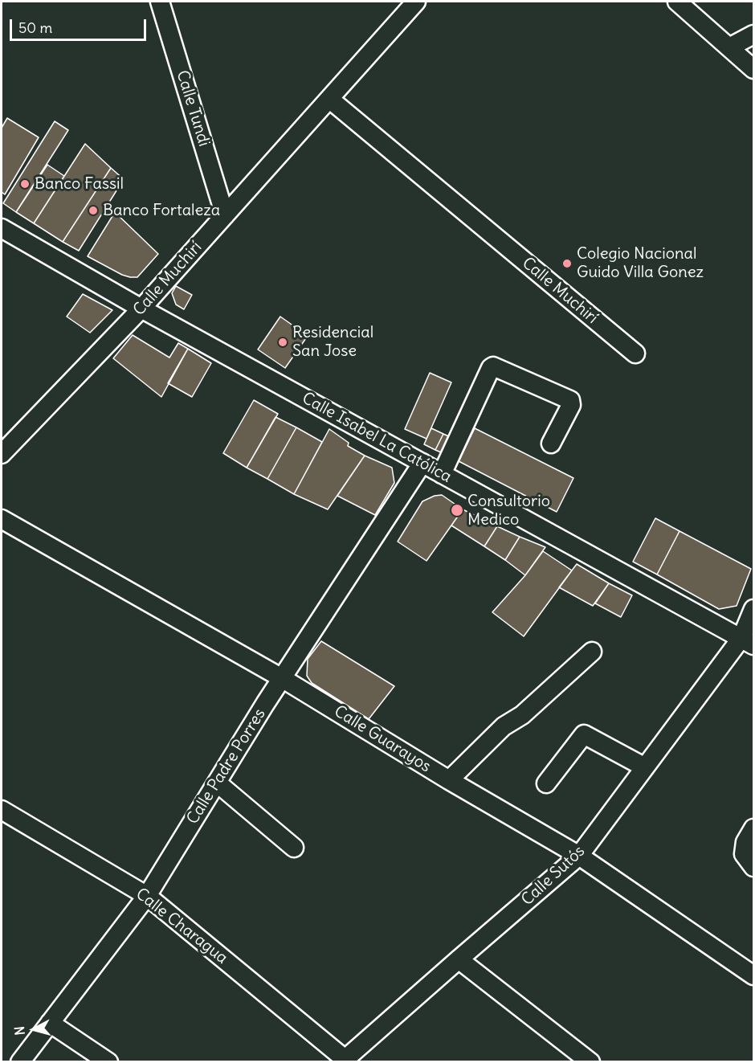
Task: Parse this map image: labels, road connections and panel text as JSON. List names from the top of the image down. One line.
{"streets":{"street":["Calle Tundi","Calle Muchirí","Calle Isabel La Católica","Calle Guarayos","Calle Padre Porres","Calle Sutós","Calle Charagua"]},"crossings":[["Calle Tundi","Calle Muchirí"],["Calle Muchirí","Calle Isabel La Católica"],["Calle Isabel La Católica","Calle Padre Porres"],["Calle Isabel La Católica","Calle Sutós"],["Calle Guarayos","Calle Padre Porres"],["Calle Guarayos","Calle Sutós"],["Calle Padre Porres","Calle Charagua"],["Calle Sutós","Calle Charagua"]],"places":["Banco Fassil","Banco Fortaleza","Colegio Nacional Guido Villa Gonez","Residencial San Jose","Consultorio Medico"],"scale_bar":"50 m","north":"left"}
